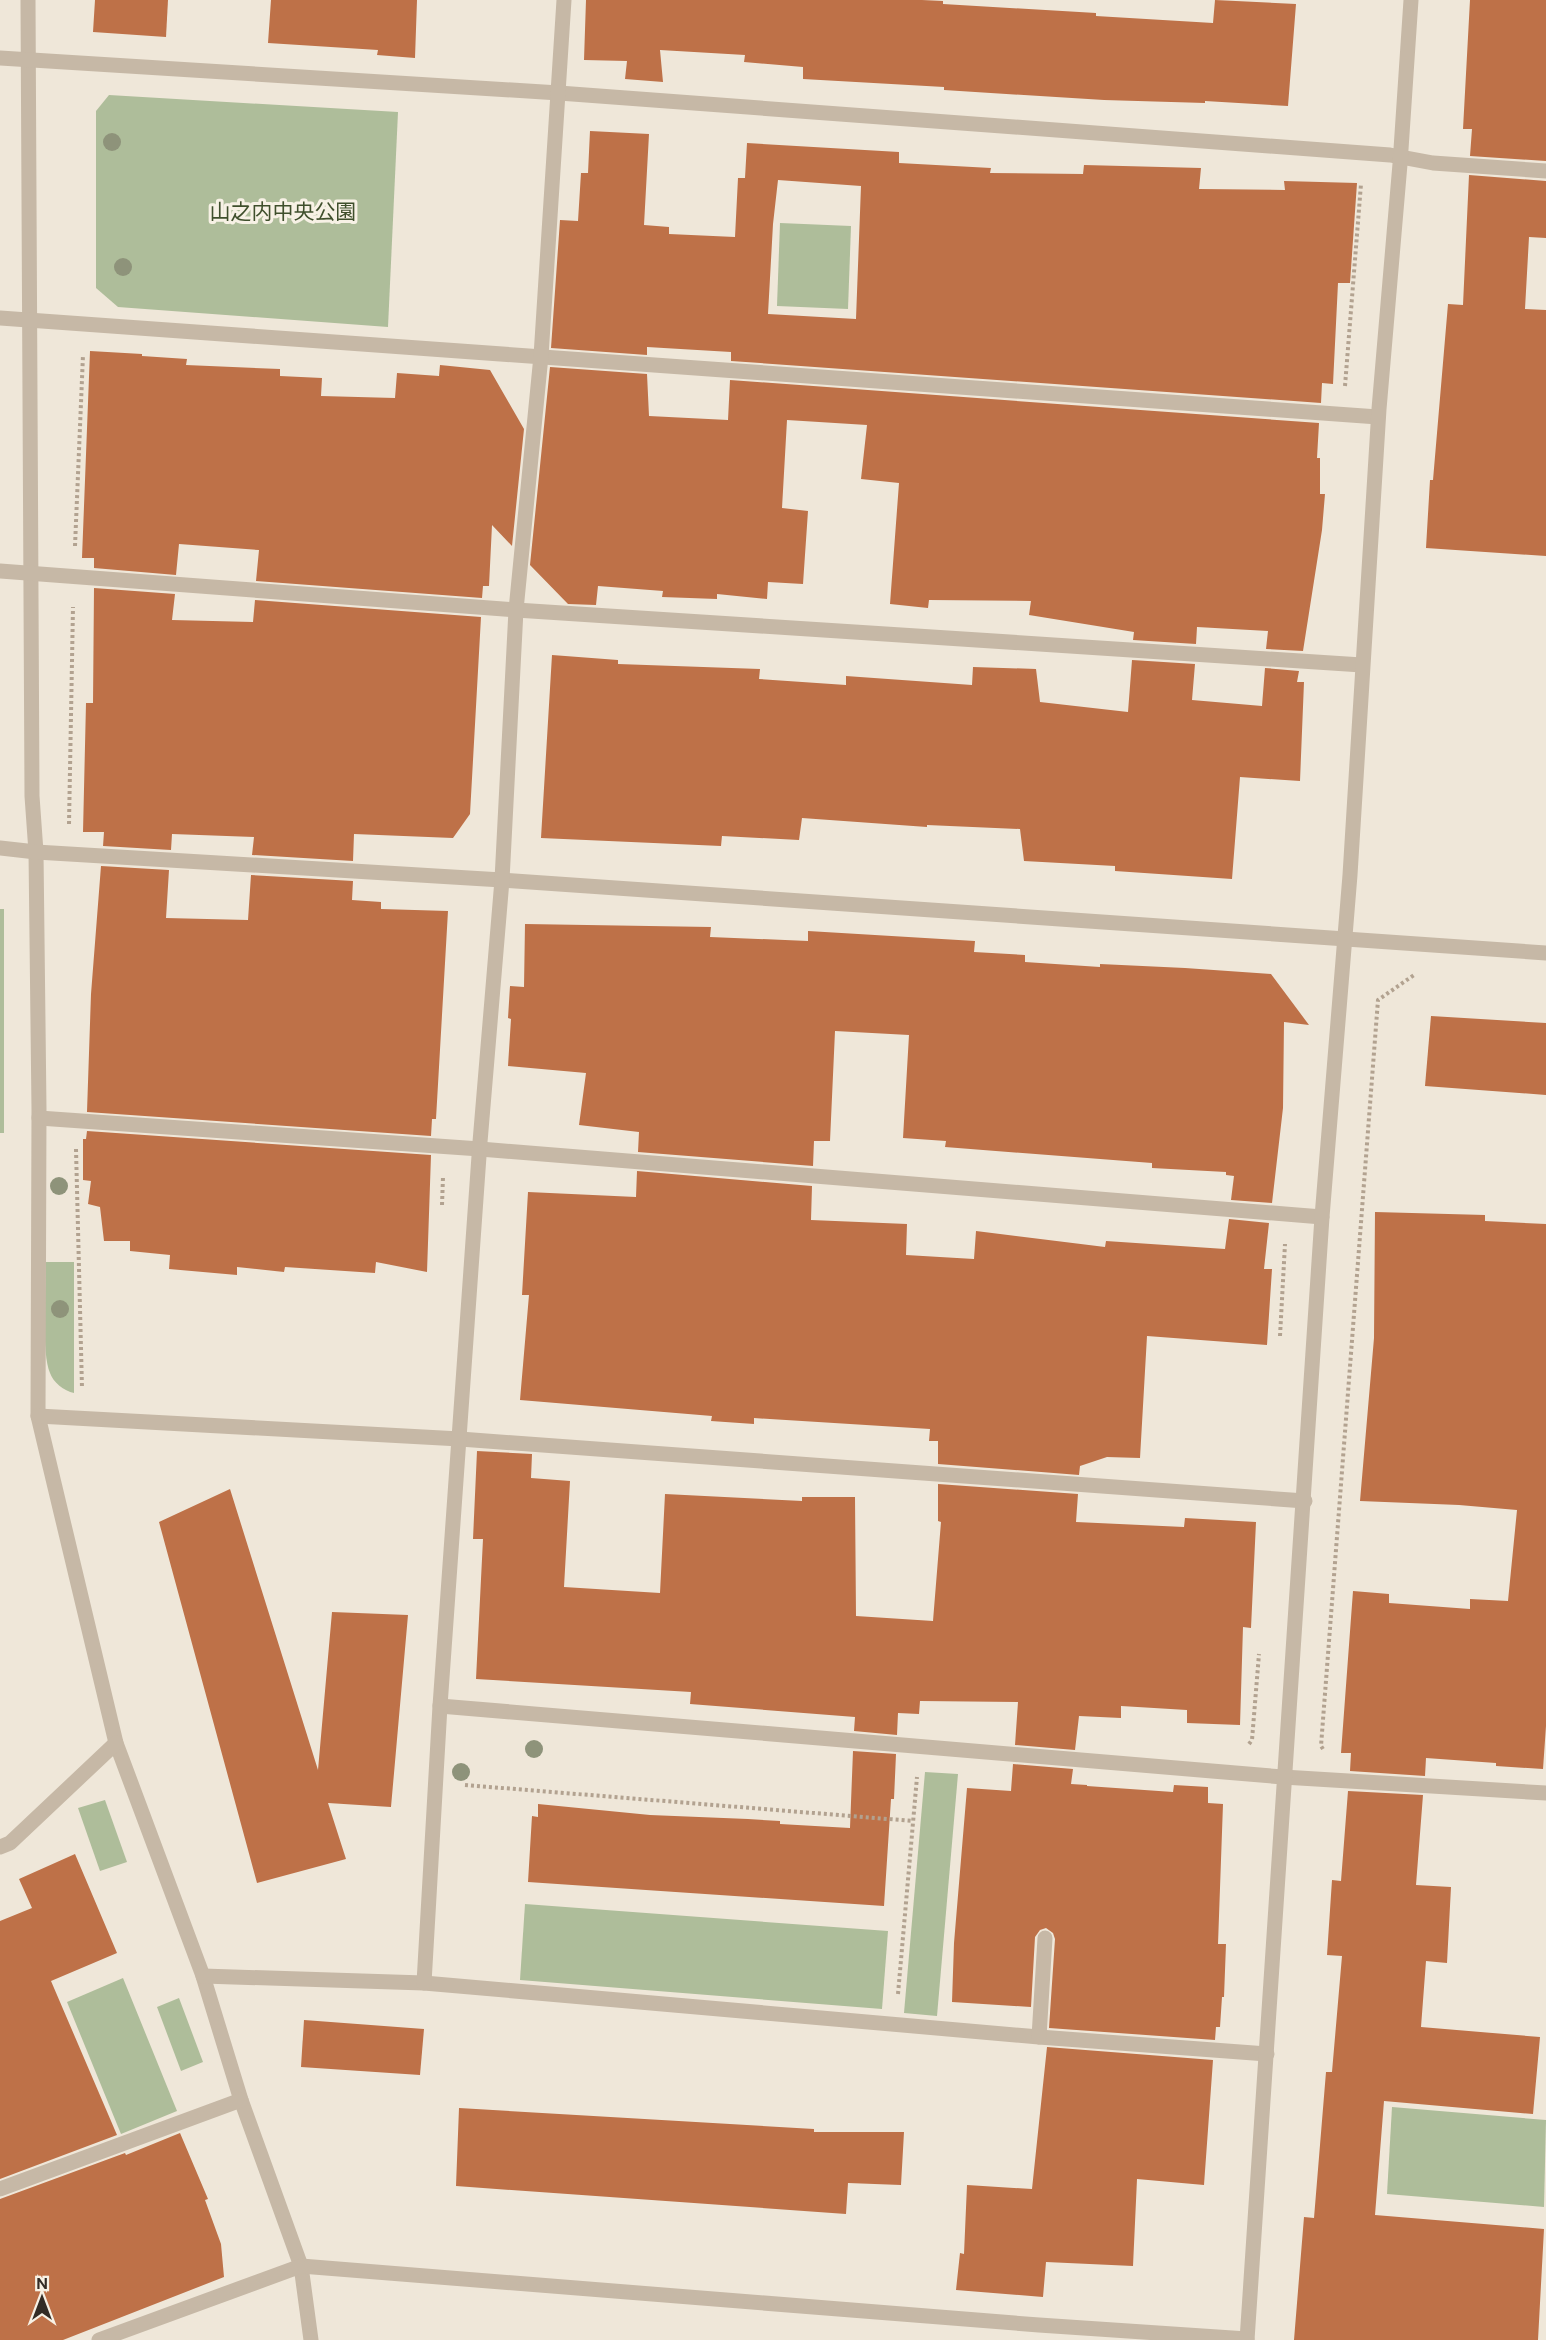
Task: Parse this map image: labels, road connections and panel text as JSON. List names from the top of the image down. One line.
{"parks":["山之内中央公園"],"north":"top"}
